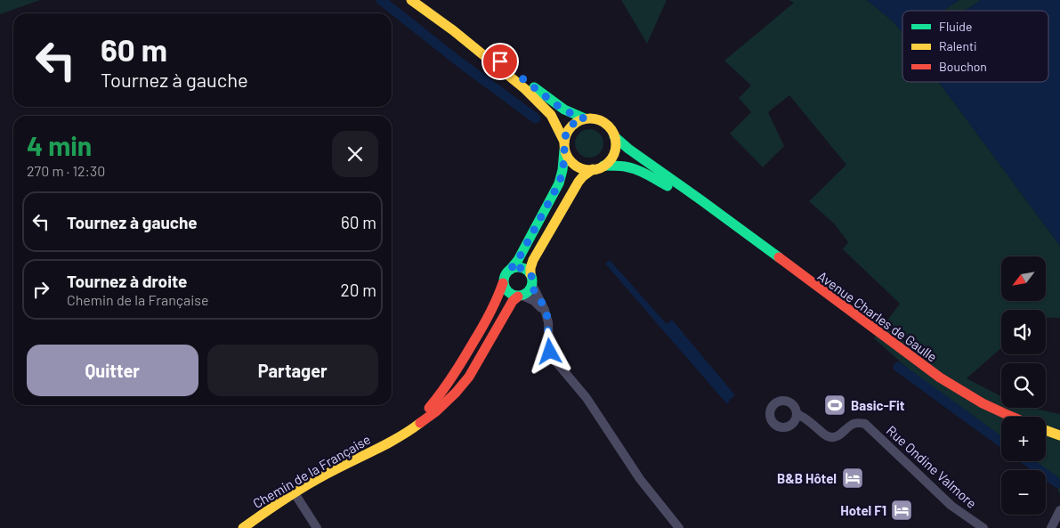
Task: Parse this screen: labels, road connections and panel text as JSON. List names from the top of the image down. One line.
{"streets":{"main road":["Avenue Charles de Gaulle","Chemin de la Française"],"street":["Rue Ondine Valmore"]},"places":{"sports":["Basic-Fit"],"hotel":["B&B Hôtel","Hotel F1"]},"legend":["Fluide","Ralenti","Bouchon"],"north":"bottom left","page":{"turn":["60 m","Tournez à gauche"],"heading":["4 min","270 m · 12:30"],"list":[{"name":"Tournez à gauche","value":"60 m"},{"name":"Tournez à droite","note":"Chemin de la Française","value":"20 m"}],"map_buttons":["+","−"],"buttons":["Quitter","Partager"]}}
